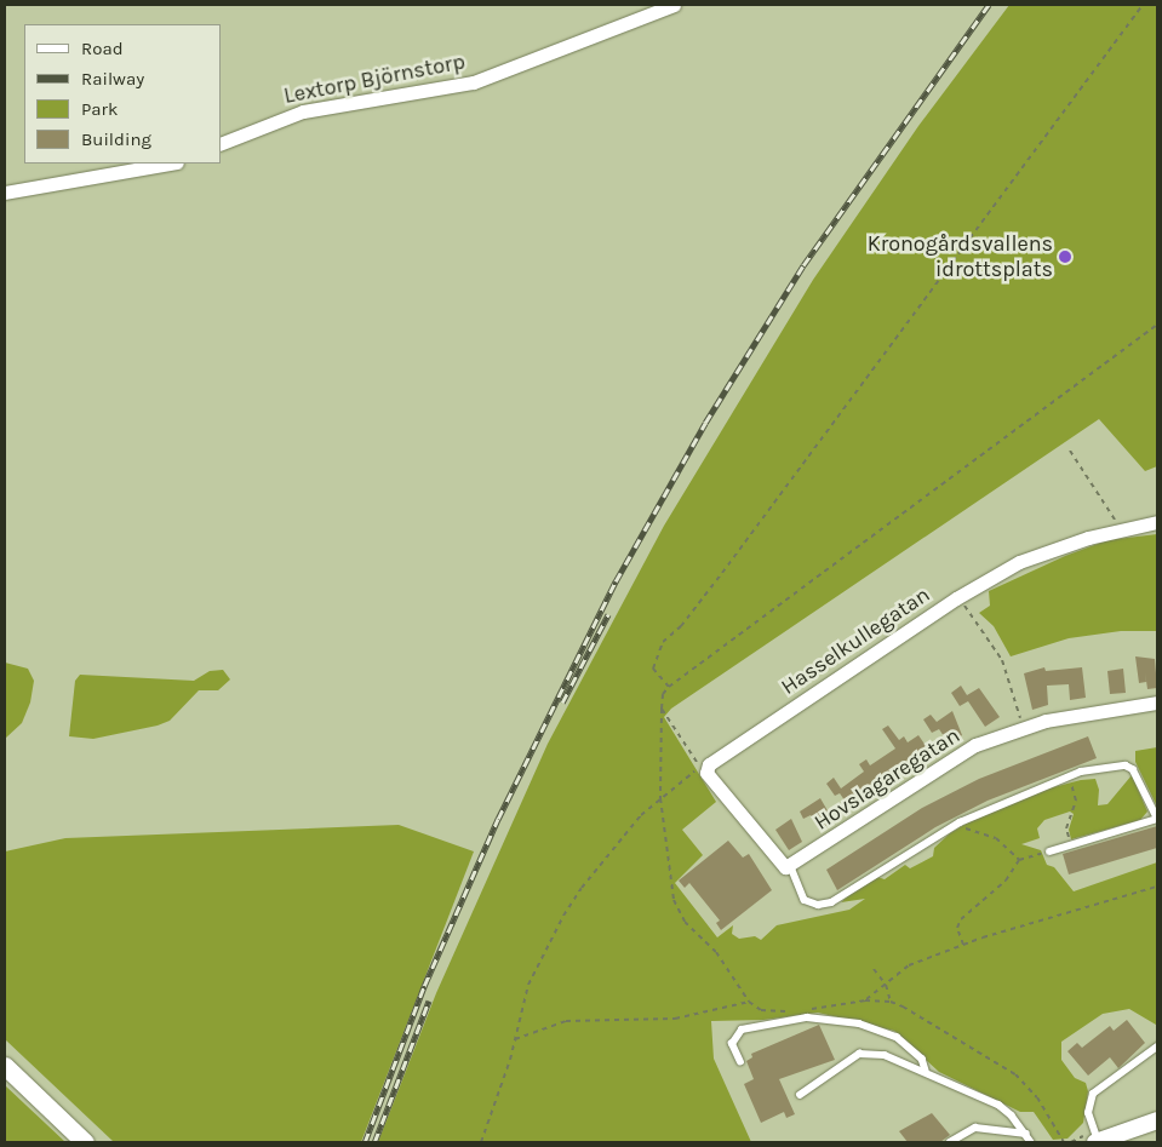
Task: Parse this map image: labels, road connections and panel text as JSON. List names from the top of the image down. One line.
{"streets":{"street":["Lextorp Björnstorp","Hasselkullegatan","Hovslagaregatan"]},"crossings":[["Hasselkullegatan","Hovslagaregatan"]],"places":["Kronogårdsvallens idrottsplats"],"legend":["Road","Railway","Park","Building"]}
